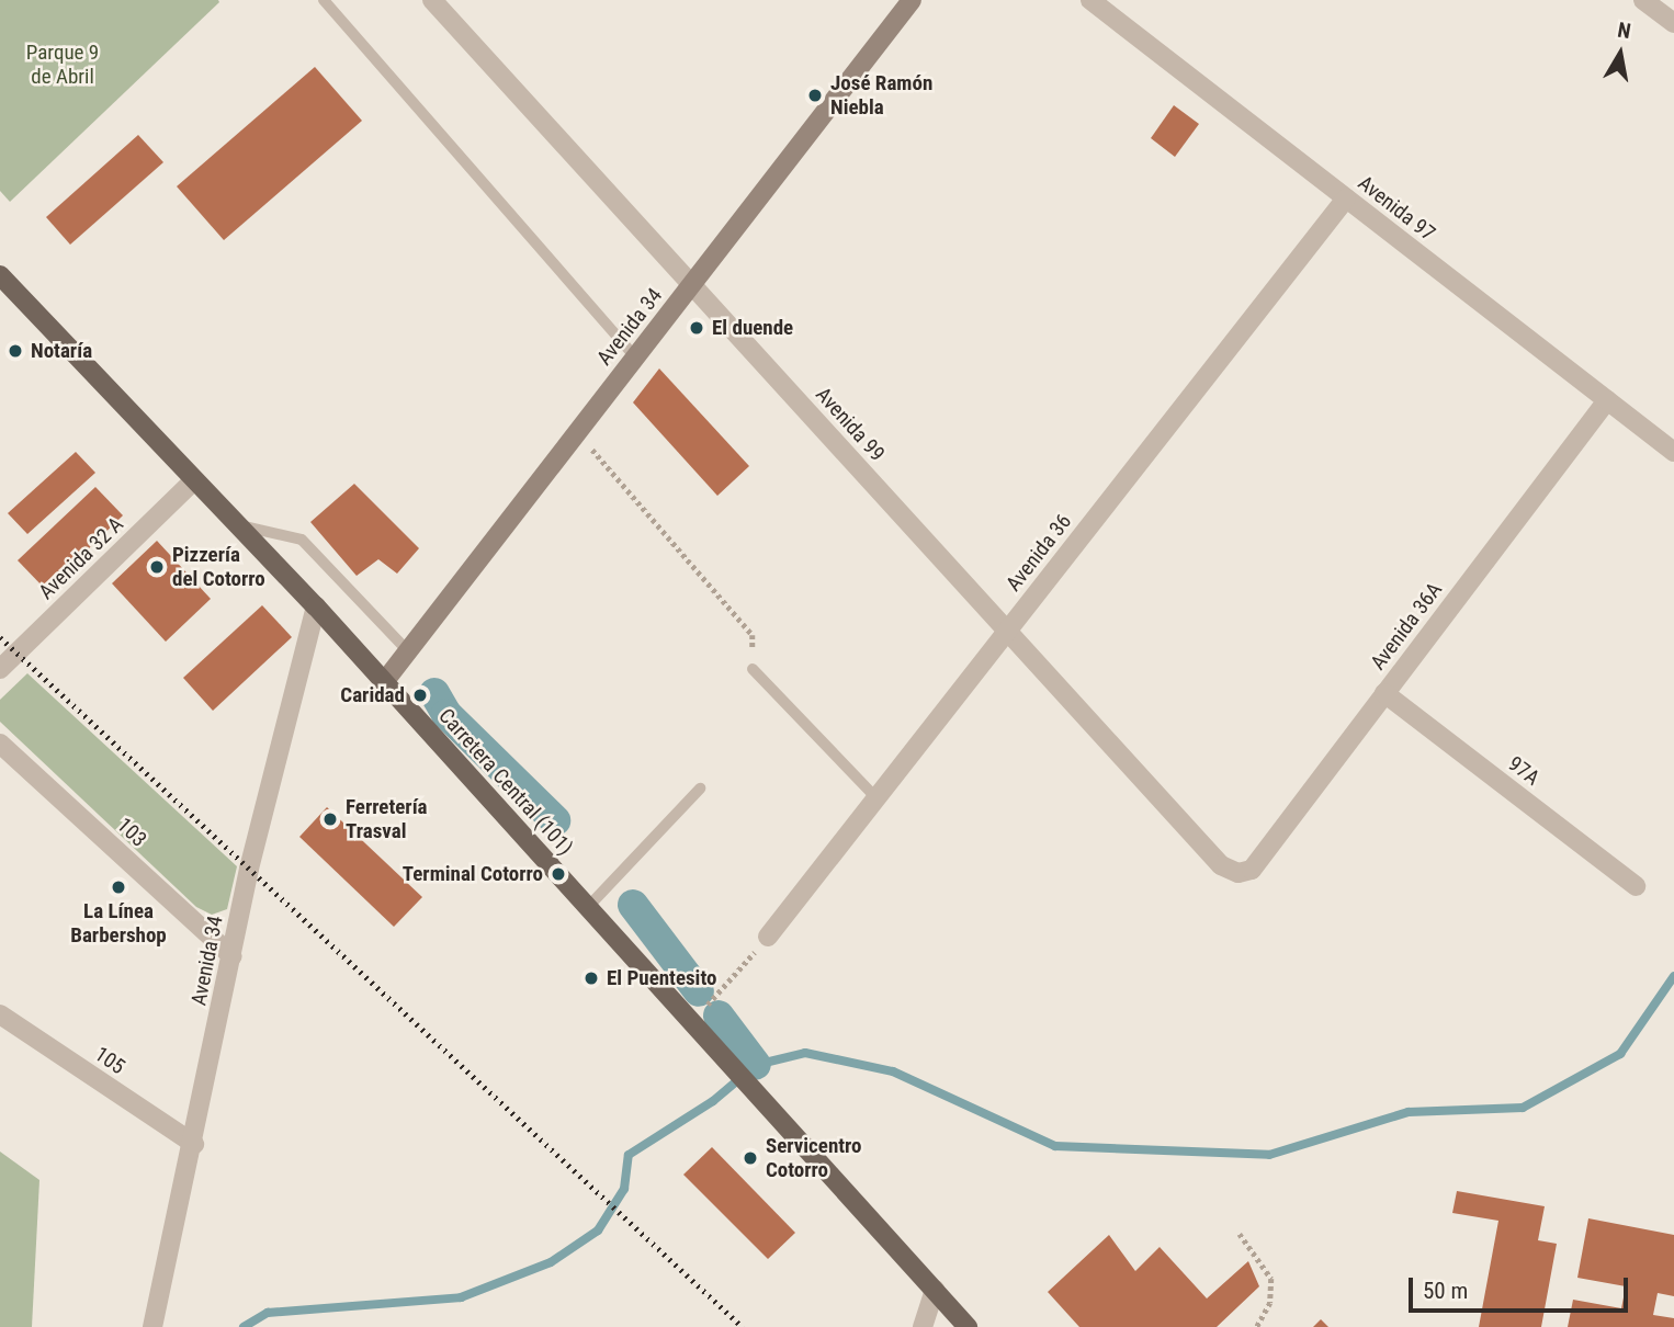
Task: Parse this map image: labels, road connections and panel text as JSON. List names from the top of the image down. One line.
{"streets":{"main road":["Carretera Central (101)"],"street":["Avenida 97","Avenida 34","Avenida 99","Avenida 36","Avenida 32 A","Avenida 36A","97A","103","105"]},"crossings":[["Avenida 97","Avenida 36"],["Avenida 97","Avenida 36A"],["Avenida 34","Avenida 99"],["Avenida 34","Carretera Central (101)"],["Avenida 34","103"],["Avenida 34","105"],["Avenida 99","Avenida 36"],["Avenida 99","Avenida 36A"],["Avenida 32 A","Carretera Central (101)"],["Avenida 36A","97A"]],"parks":["Parque 9 de Abril"],"places":["José Ramón Niebla","El duende","Notaría","Pizzería del Cotorro","Caridad","Ferretería Trasval","Terminal Cotorro","La Línea Barbershop","El Puentesito","Servicentro Cotorro"],"scale_bar":"50 m","north":"top"}
